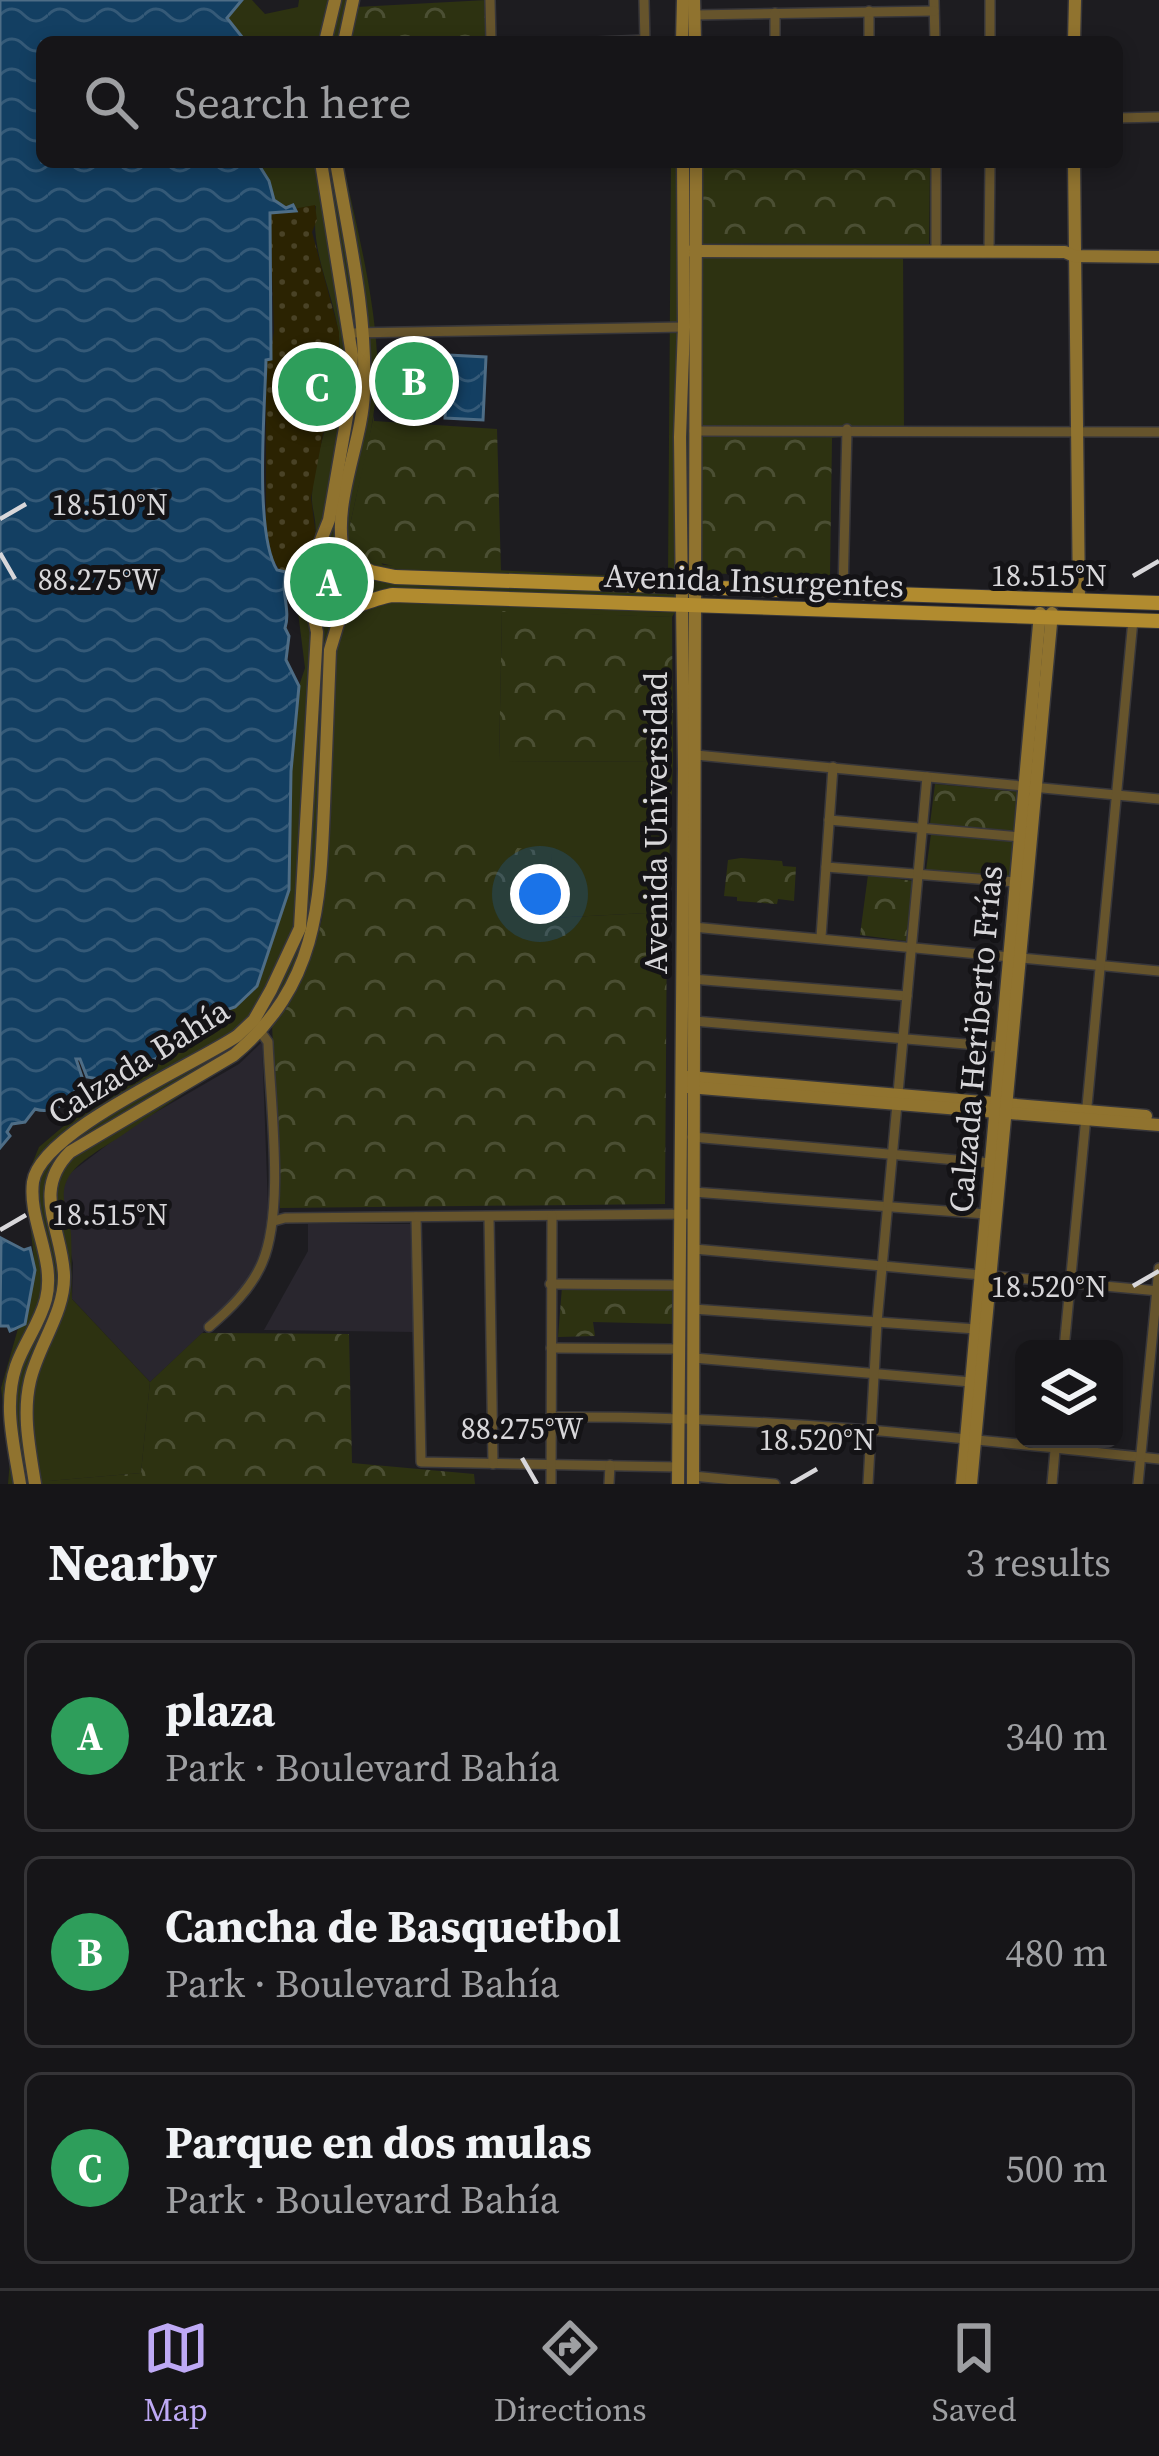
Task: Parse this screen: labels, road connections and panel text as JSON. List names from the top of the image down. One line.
{"streets":{"main road":["Avenida Insurgentes","Avenida Universidad","Calzada Heriberto Frías","Calzada Bahía"]},"crossings":[["Avenida Insurgentes","Avenida Universidad"],["Avenida Insurgentes","Calzada Heriberto Frías"],["Avenida Insurgentes","Calzada Bahía"]],"page":{"search":"Search here","pins":["B","C","A"],"heading":["Nearby","3 results"],"list":[{"mark":"A","name":"plaza","note":"Park · Boulevard Bahía","value":"340 m"},{"mark":"B","name":"Cancha de Basquetbol","note":"Park · Boulevard Bahía","value":"480 m"},{"mark":"C","name":"Parque en dos mulas","note":"Park · Boulevard Bahía","value":"500 m"}],"nav":["Map","Directions","Saved"]},"coordinates":["18.510°N","18.515°N","88.275°W","18.520°N"]}
